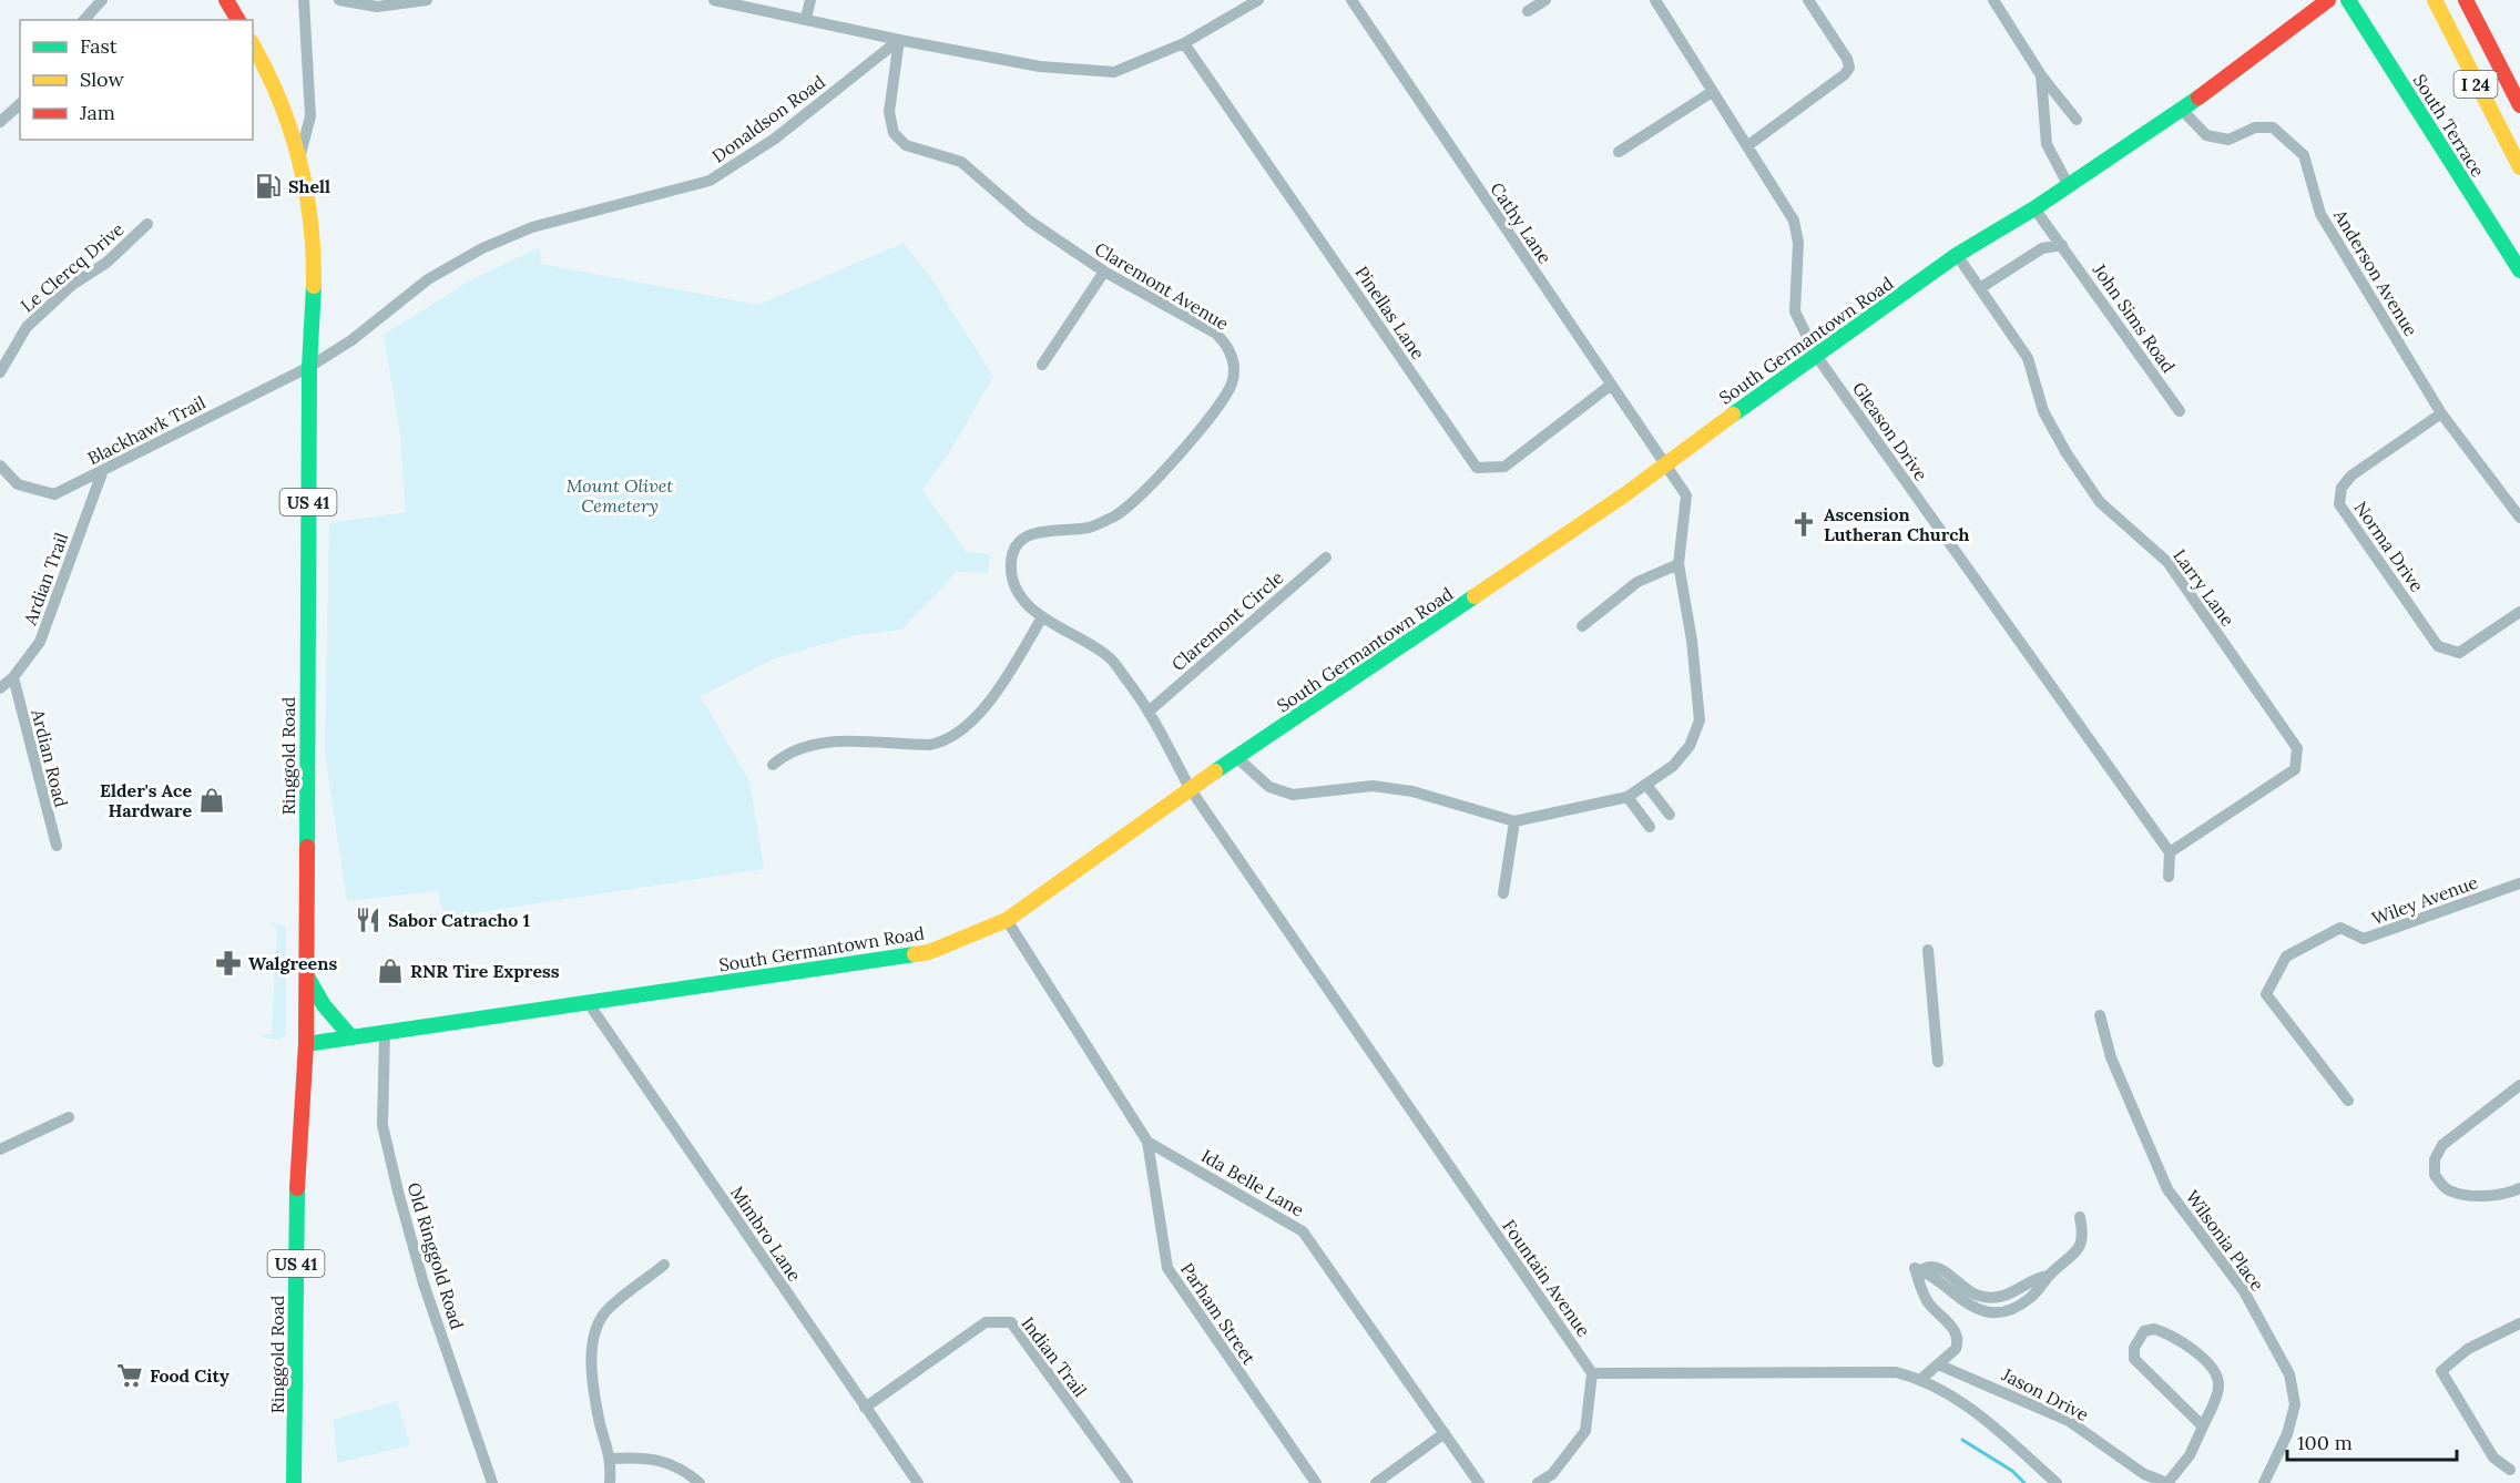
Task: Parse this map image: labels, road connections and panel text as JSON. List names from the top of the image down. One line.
{"streets":{"main road":["I 24","South Terrace","South Germantown Road","US 41","Ringgold Road"],"street":["Donaldson Road","Cathy Lane","Le Clercq Drive","Anderson Avenue","Claremont Avenue","Pinellas Lane","John Sims Road","Blackhawk Trail","Gleason Drive","Norma Drive","Ardian Trail","Larry Lane","Claremont Circle","Ardian Road","Wiley Avenue","Ida Belle Lane","Mimbro Lane","Wilsonia Place","Old Ringgold Road","Fountain Avenue","Parham Street","Indian Trail","Jason Drive"]},"crossings":[["Donaldson Road","Claremont Avenue"],["Donaldson Road","Blackhawk Trail"],["Donaldson Road","Ringgold Road"],["Cathy Lane","Pinellas Lane"],["Cathy Lane","South Germantown Road"],["Anderson Avenue","South Germantown Road"],["Anderson Avenue","Norma Drive"],["Claremont Avenue","South Germantown Road"],["Claremont Avenue","Claremont Circle"],["Claremont Avenue","Fountain Avenue"],["John Sims Road","South Germantown Road"],["South Germantown Road","Gleason Drive"],["South Germantown Road","Larry Lane"],["South Germantown Road","Ringgold Road"],["South Germantown Road","Ida Belle Lane"],["South Germantown Road","Mimbro Lane"],["South Germantown Road","Old Ringgold Road"],["South Germantown Road","Fountain Avenue"],["Blackhawk Trail","Ardian Trail"],["Blackhawk Trail","Ringgold Road"],["Gleason Drive","Larry Lane"],["Ardian Trail","Ardian Road"],["Ida Belle Lane","Parham Street"],["Mimbro Lane","Indian Trail"]],"parks":["Mount Olivet Cemetery"],"places":{"fuel station":["Shell"],"church":["Ascension Lutheran Church"],"shop":["Elder's Ace Hardware","RNR Tire Express"],"restaurant":["Sabor Catracho 1"],"pharmacy":["Walgreens"],"supermarket":["Food City"]},"legend":["Fast","Slow","Jam"],"scale_bar":"100 m"}
